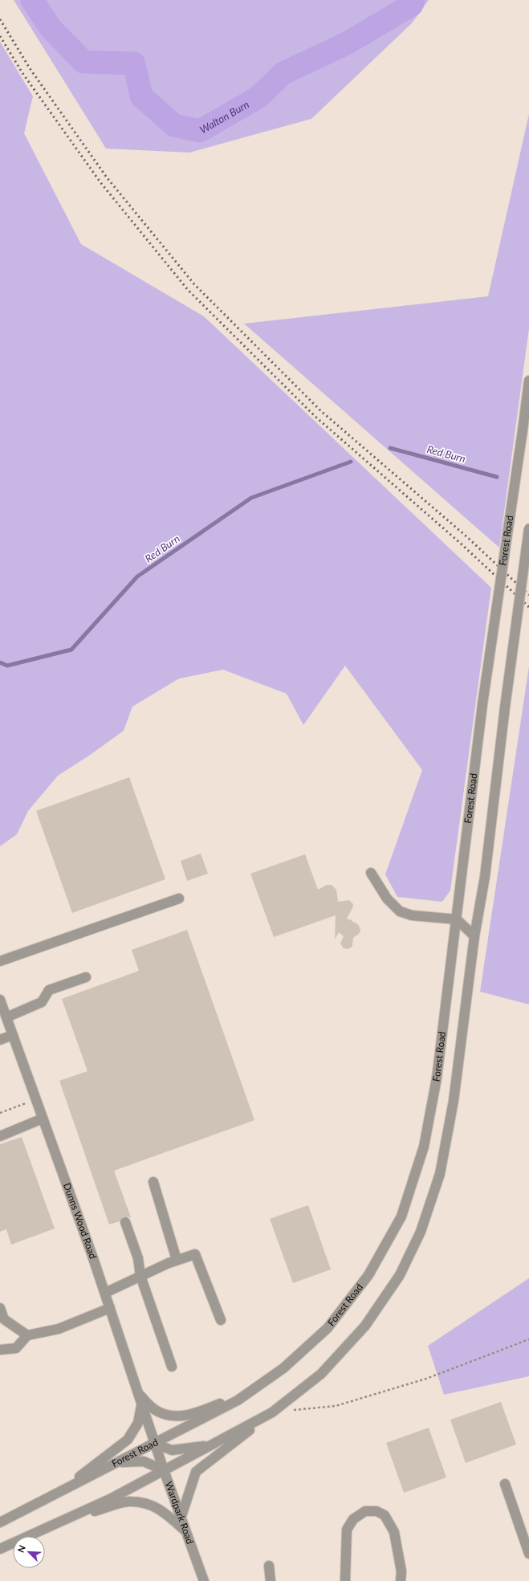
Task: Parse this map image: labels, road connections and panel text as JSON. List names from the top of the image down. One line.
{"streets":{"street":["Forest Road","Dunns Wood Road","Wardpark Road"]},"crossings":[["Forest Road","Dunns Wood Road"],["Forest Road","Wardpark Road"],["Dunns Wood Road","Wardpark Road"]],"water":["Walton Burn","Red Burn"],"north":"top left"}
